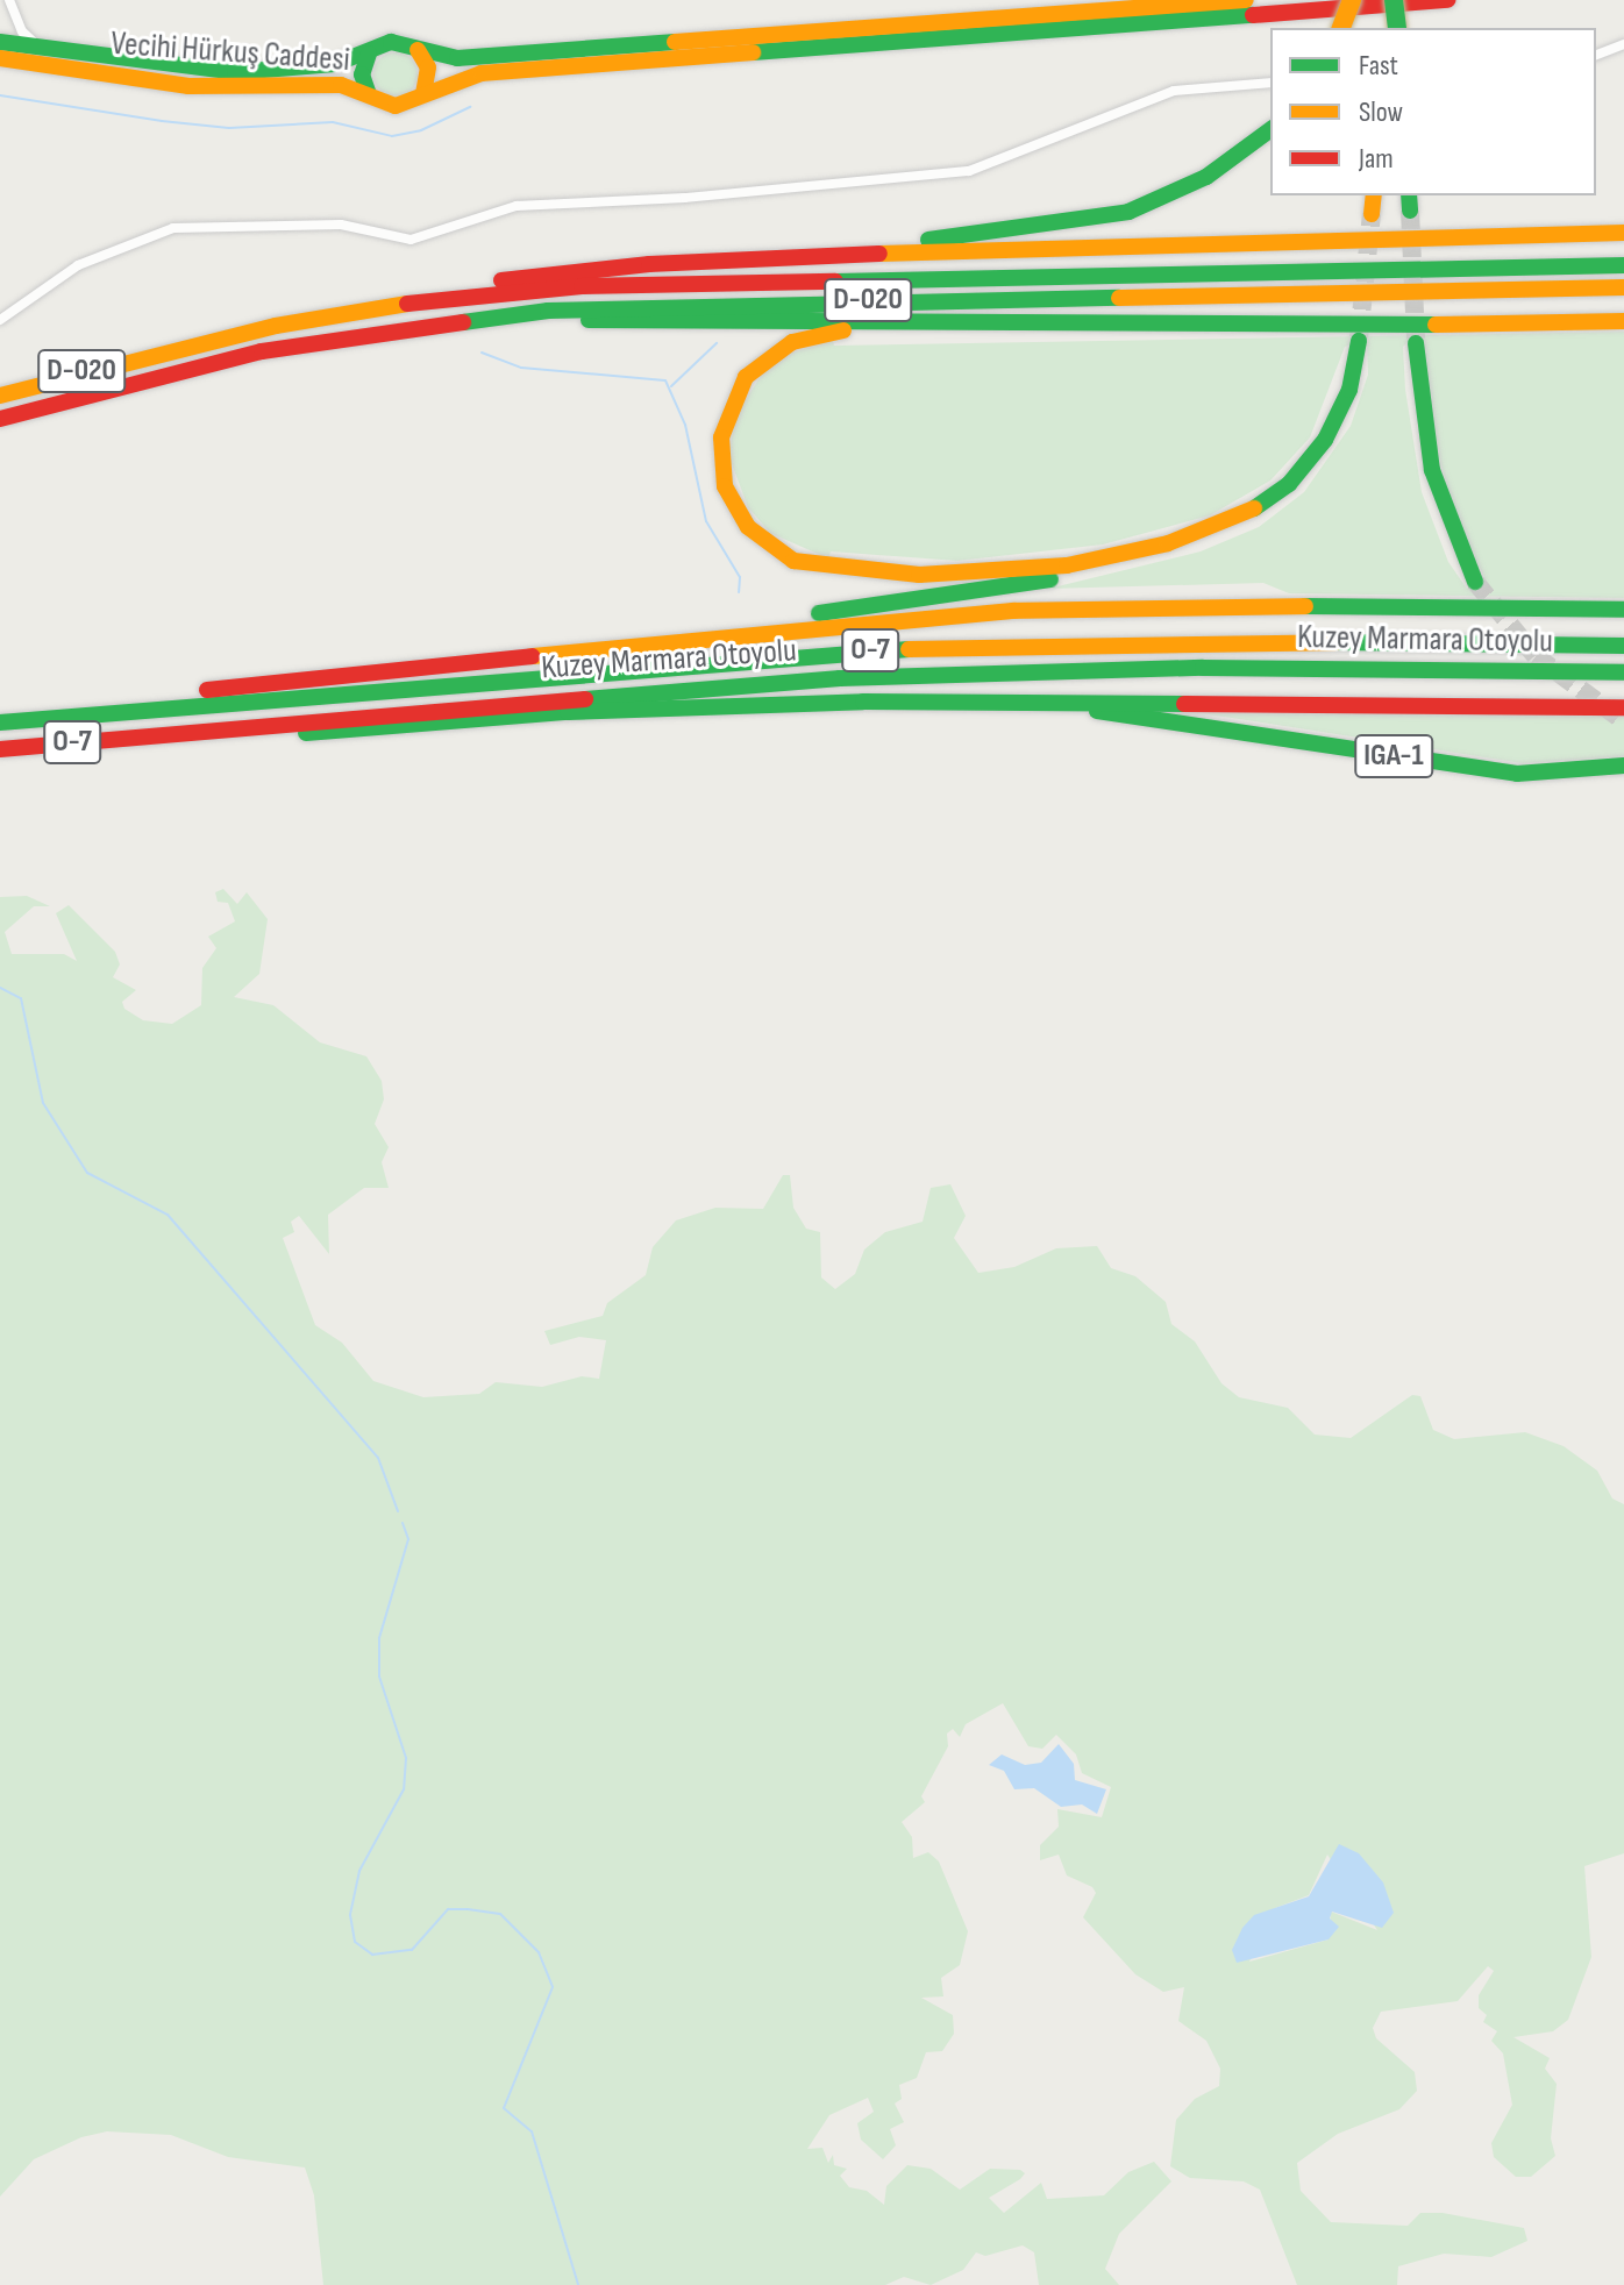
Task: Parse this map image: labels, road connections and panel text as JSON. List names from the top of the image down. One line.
{"streets":{"main road":["Vecihi Hürkuş Caddesi","D-020","Kuzey Marmara Otoyolu","O-7","IGA-1"]},"legend":["Fast","Slow","Jam"]}
